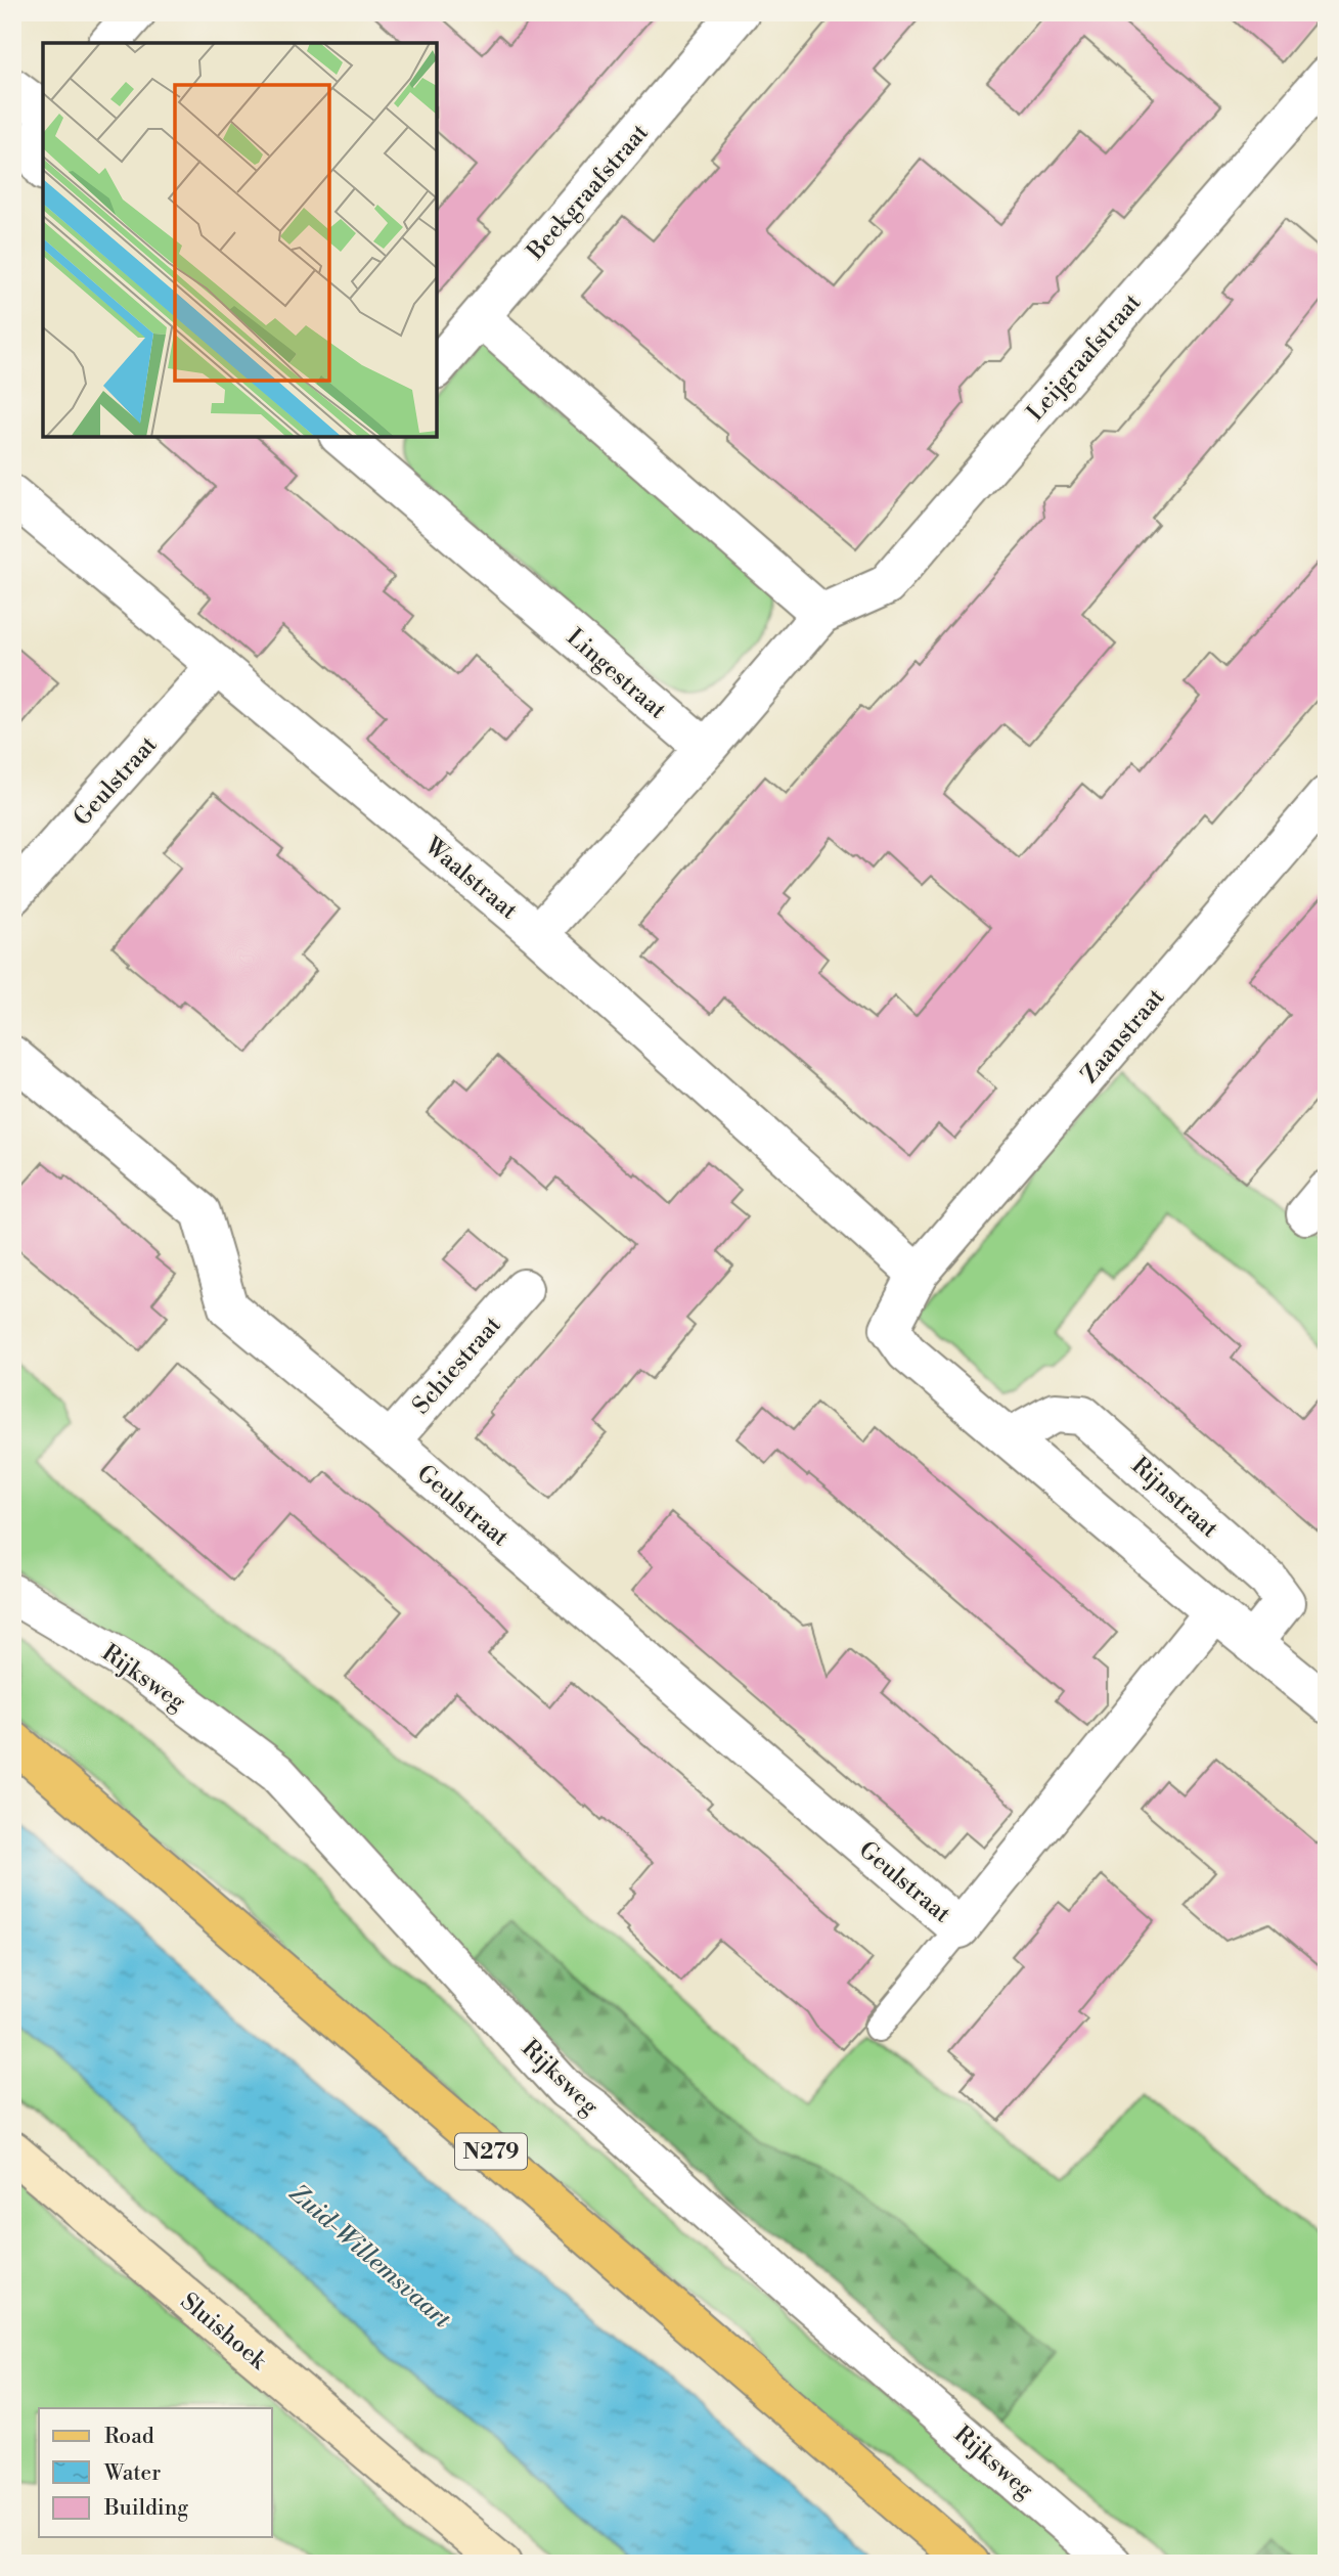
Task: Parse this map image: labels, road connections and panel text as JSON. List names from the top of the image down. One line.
{"streets":{"main road":["N279"],"street":["Beekgraafstraat","Leijgraafstraat","Lingestraat","Geulstraat","Waalstraat","Zaanstraat","Schiestraat","Rijnstraat","Rijksweg","Sluishoek"]},"crossings":[["Leijgraafstraat","Lingestraat"],["Geulstraat","Waalstraat"],["Geulstraat","Schiestraat"],["Waalstraat","Zaanstraat"]],"water":["Zuid-Willemsvaart"],"legend":["Road","Water","Building"]}
